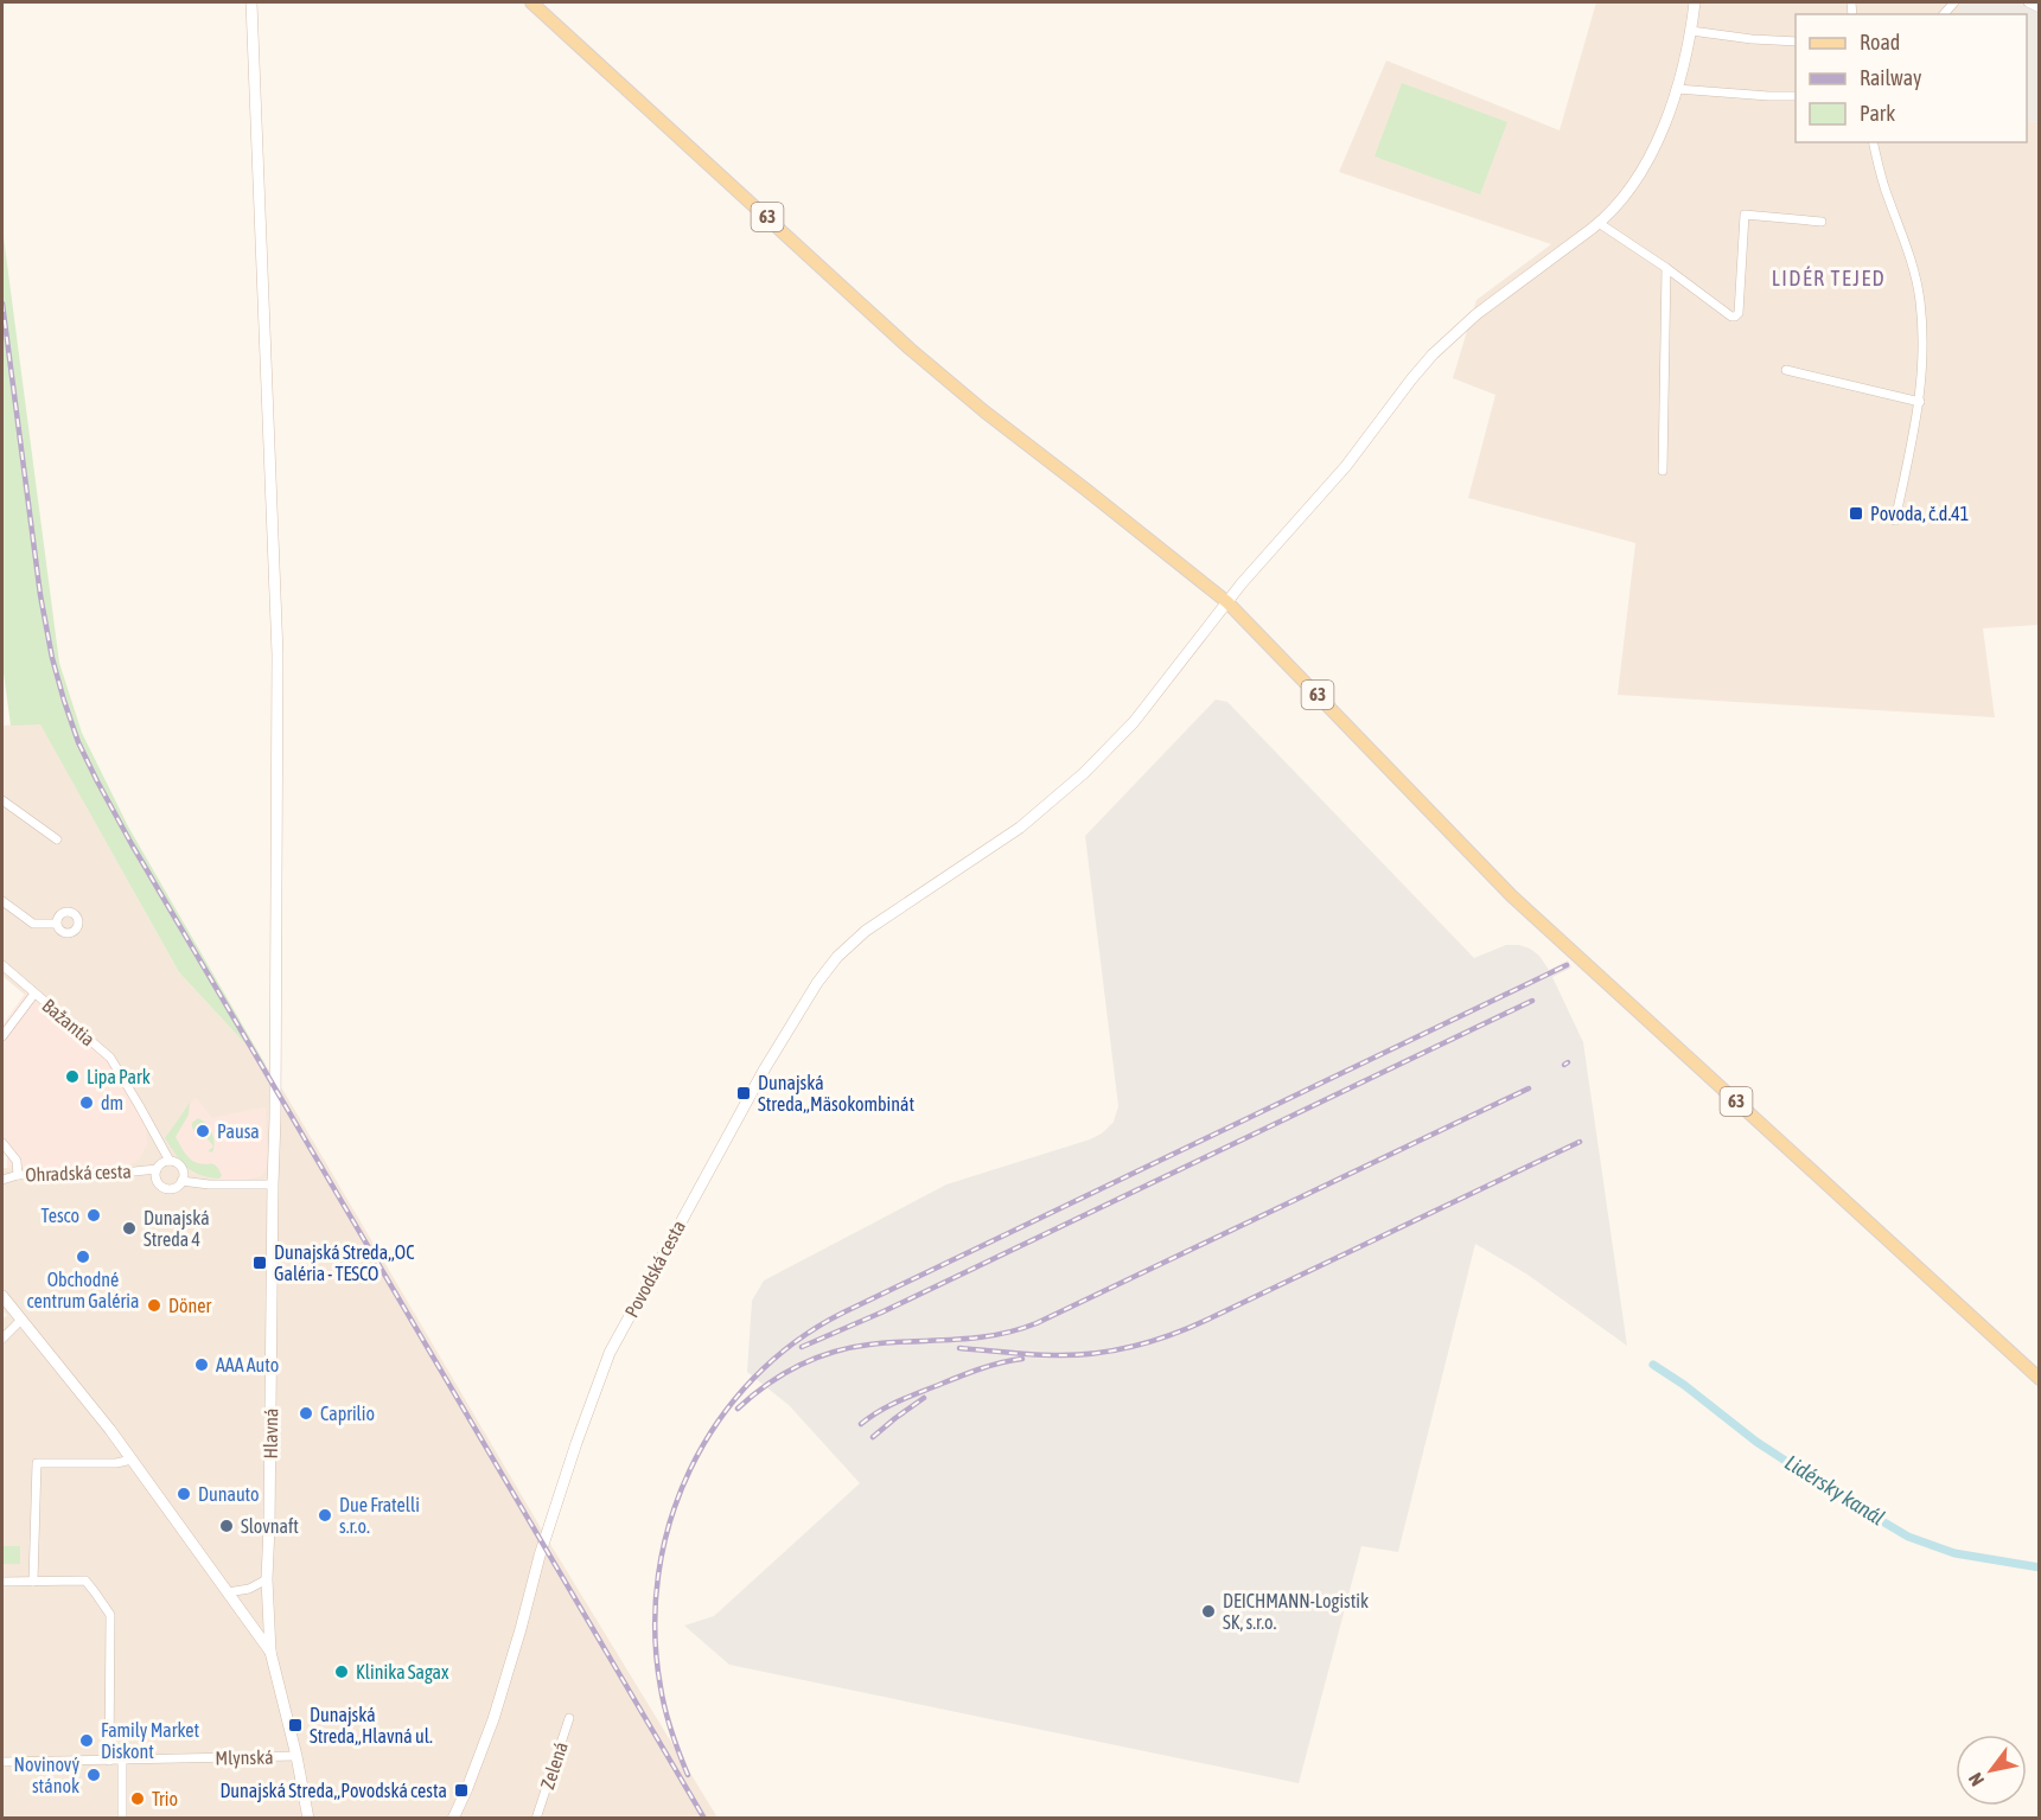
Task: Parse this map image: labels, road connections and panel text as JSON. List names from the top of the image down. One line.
{"streets":{"main road":["63"],"street":["Bažantia","Ohradská cesta","Povodská cesta","Hlavná","Mlynská","Zelená"]},"crossings":[["63","Povodská cesta"],["Bažantia","Ohradská cesta"],["Hlavná","Mlynská"]],"districts":["LIDÉR TEJED"],"water":["Lidérsky kanál"],"places":{"transit":["Povoda, č.d.41","Dunajská Streda,,Mäsokombinát","Dunajská Streda,,OC Galéria - TESCO","Dunajská Streda,,Hlavná ul.","Dunajská Streda,,Povodská cesta"],"other":["Lipa Park","dm","Pausa","Tesco","Dunajská Streda 4","Obchodné centrum Galéria","Döner","AAA Auto","Caprilio","Dunauto","Due Fratelli s.r.o.","Slovnaft","DEICHMANN-Logistik SK, s.r.o.","Klinika Sagax","Family Market Diskont","Novinový stánok","Trio"]},"legend":["Road","Railway","Park"],"north":"bottom left"}
